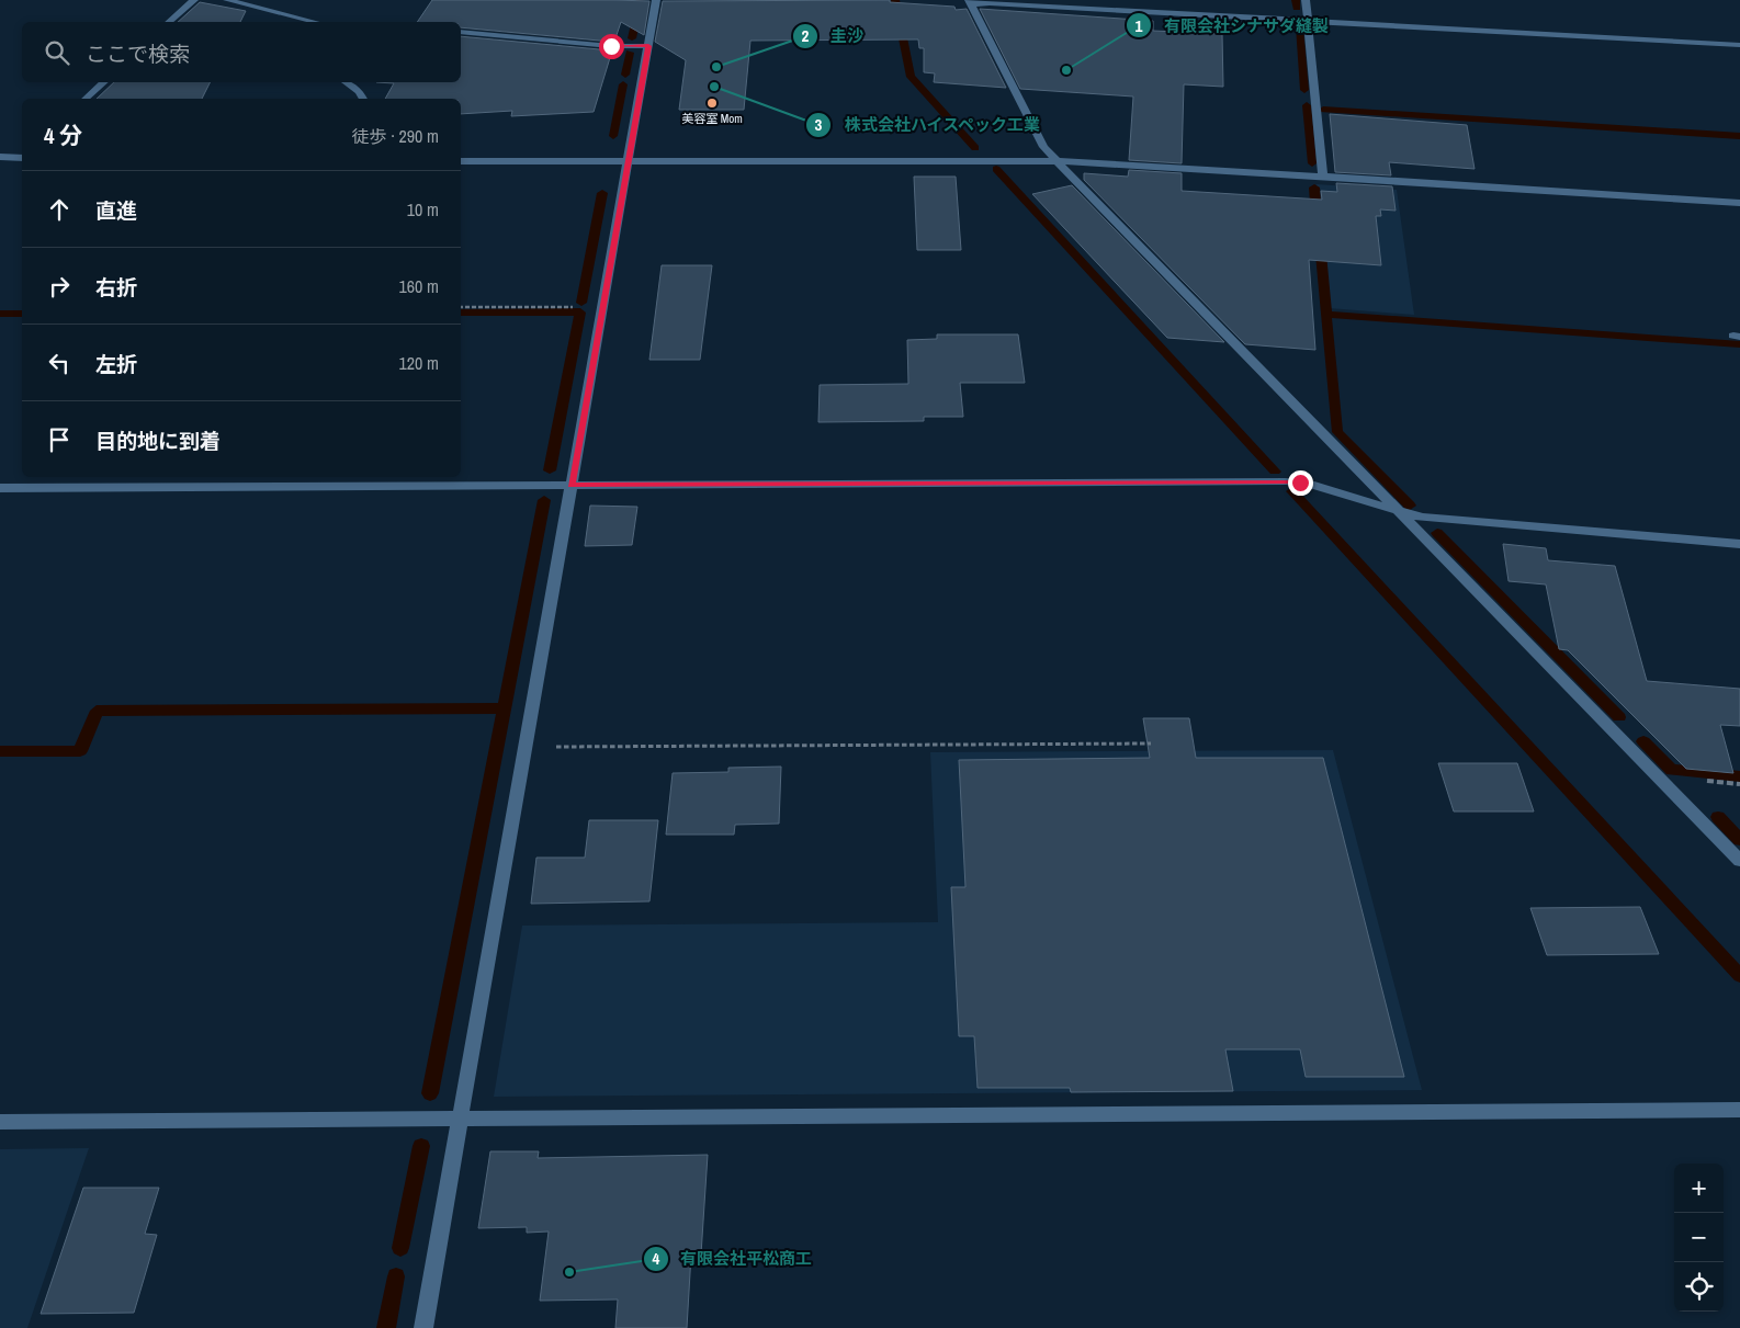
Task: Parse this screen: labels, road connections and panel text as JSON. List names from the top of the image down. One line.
{"places":["圭沙","有限会社シナサダ縫製","株式会社ハイスペック工業","美容室 Mom","有限会社平松商工"],"page":{"search":"ここで検索","heading":["4 分","徒歩 · 290 m"],"list":[["直進","10 m"],["右折","160 m"],["左折","120 m"],"目的地に到着"],"map_buttons":["+","−"]}}
